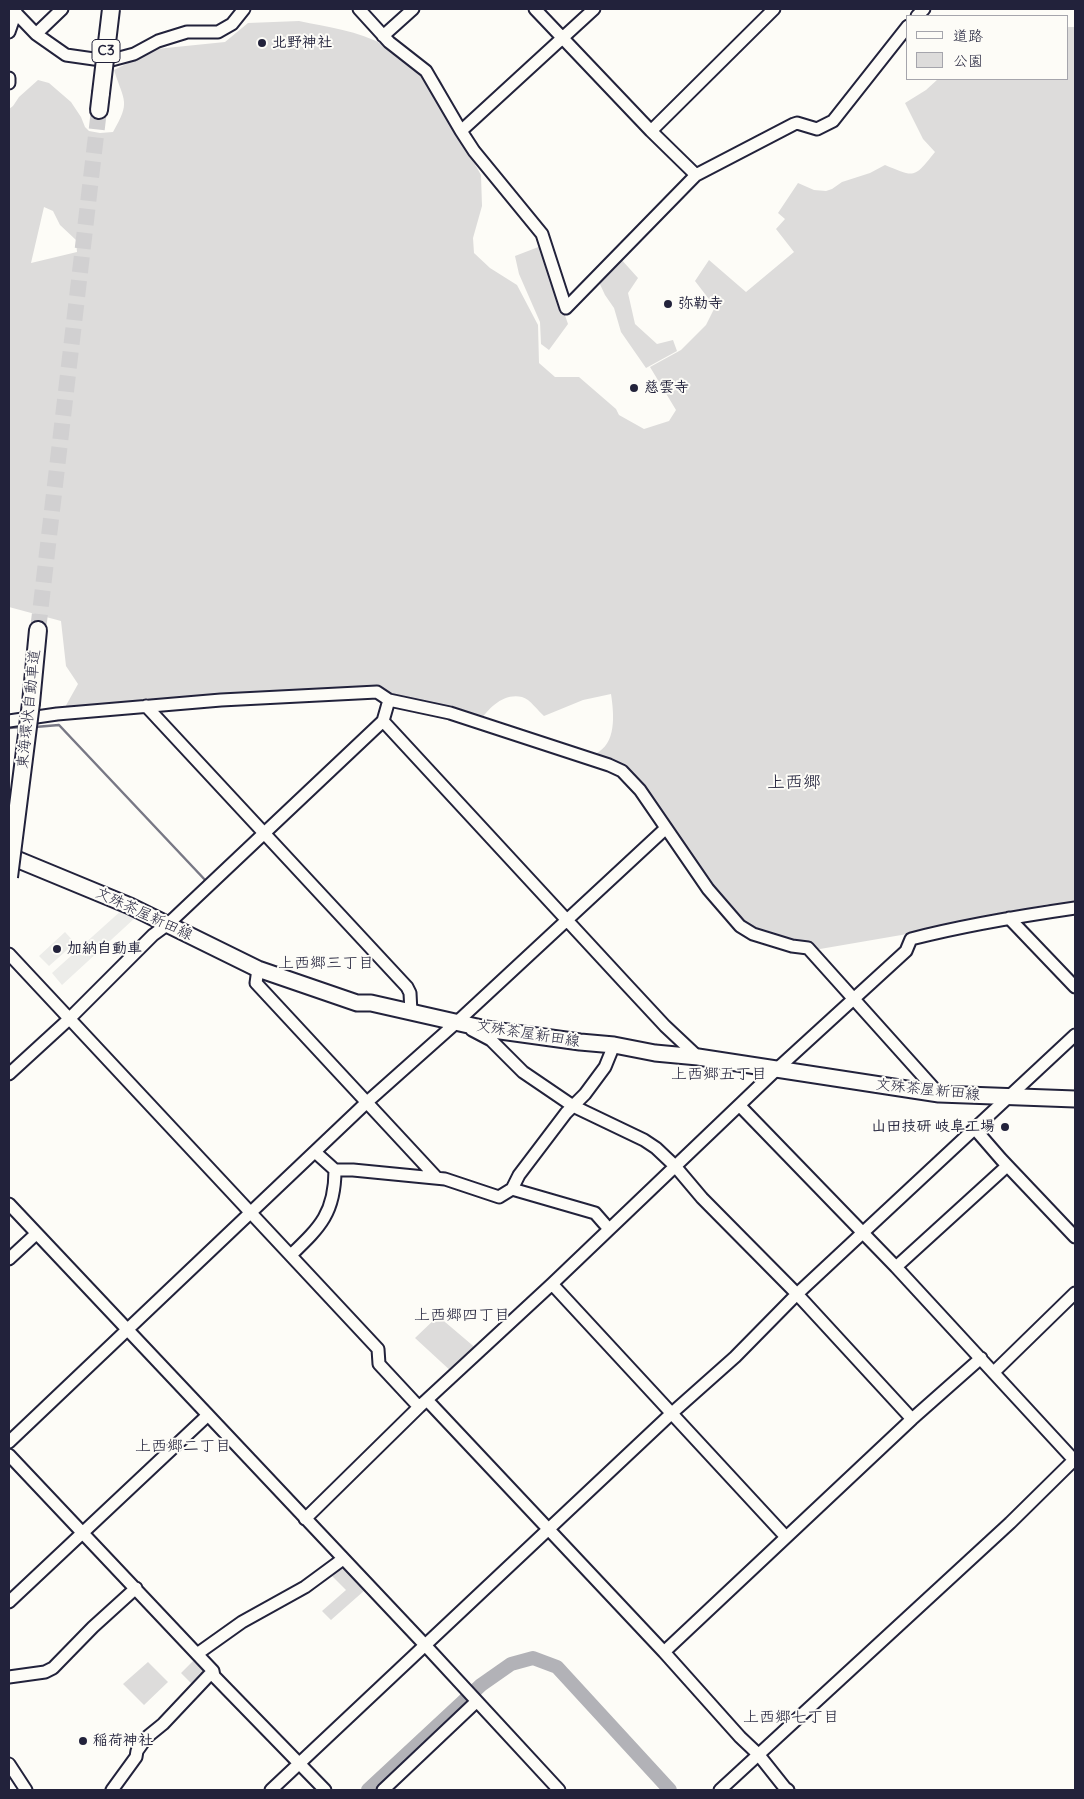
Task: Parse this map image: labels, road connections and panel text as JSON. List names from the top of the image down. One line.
{"streets":{"highway":["C3","東海環状自動車道"],"main road":["文殊茶屋新田線"]},"districts":["上西郷","上西郷三丁目","上西郷五丁目","上西郷四丁目","上西郷二丁目","上西郷七丁目"],"places":["北野神社","弥勒寺","慈雲寺","加納自動車","山田技研 岐阜工場","稲荷神社"],"legend":["道路","公園"]}
